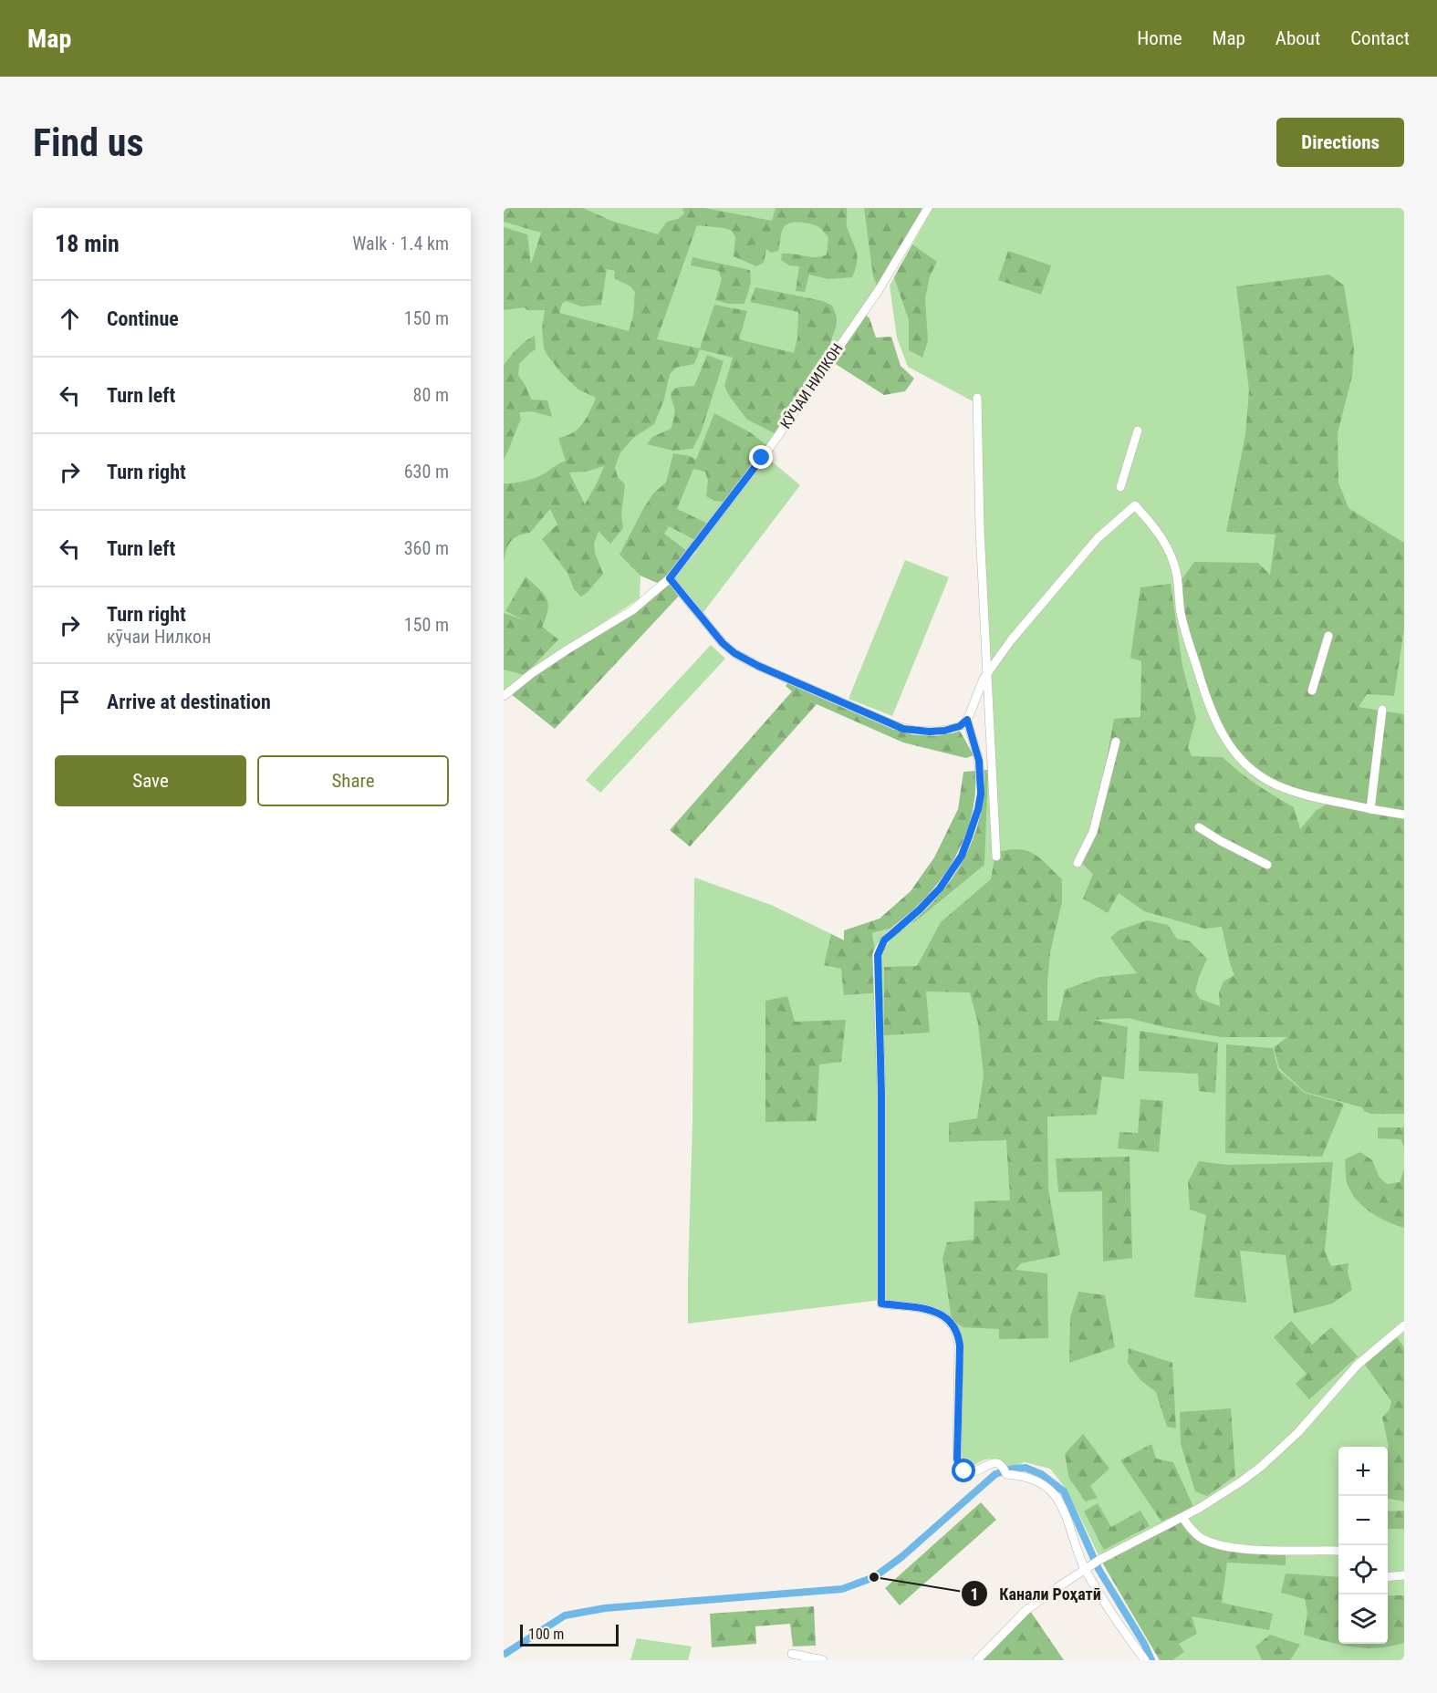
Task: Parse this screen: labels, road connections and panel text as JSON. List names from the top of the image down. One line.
{"streets":{"street":["КӮЧАИ НИЛКОН"]},"places":["Канали Роҳатӣ"],"scale_bar":"100 m","page":{"header":"Map","nav":["Home","Map","About","Contact"],"buttons":["Directions",["Save","Share"]],"title":"Find us","heading":["18 min","Walk · 1.4 km"],"list":[["Continue","150 m"],["Turn left","80 m"],["Turn right","630 m"],["Turn left","360 m"],["Turn right","кӯчаи Нилкон","150 m"],"Arrive at destination"],"map_buttons":["+","−"],"scale":"100 m"}}
